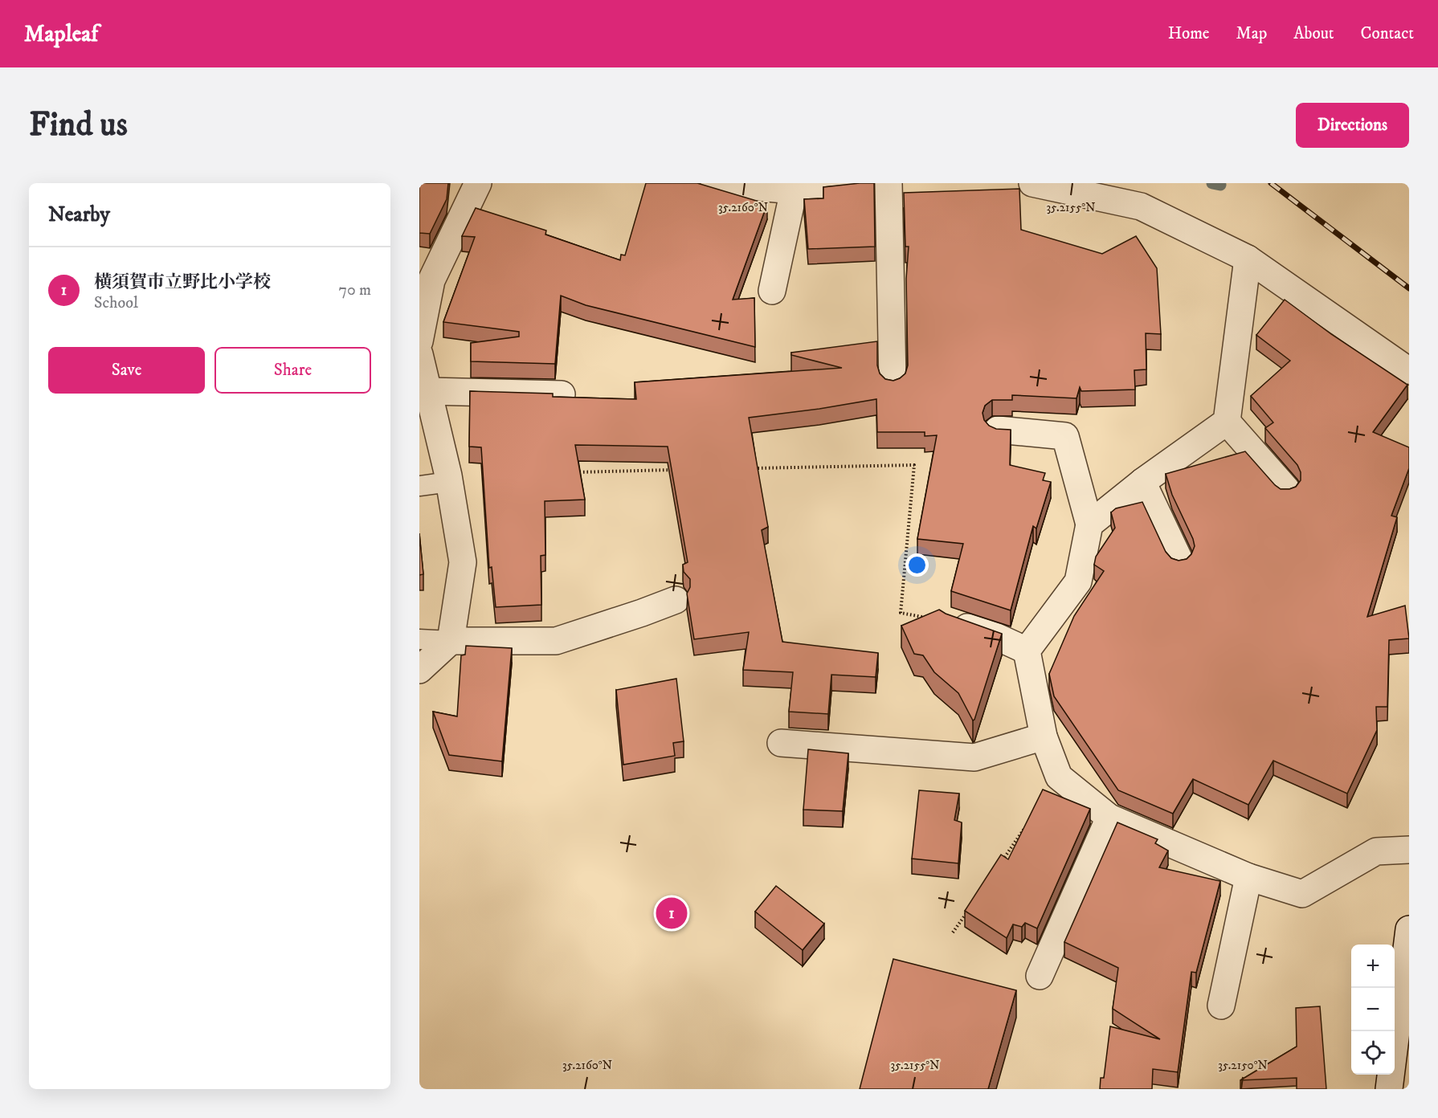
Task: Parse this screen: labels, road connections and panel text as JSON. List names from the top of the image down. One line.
{"page":{"header":"Mapleaf","nav":["Home","Map","About","Contact"],"buttons":["Directions",["Save","Share"]],"title":"Find us","heading":"Nearby","list":[{"mark":"1","name":"横須賀市立野比小学校","note":"School","value":"70 m"}],"pins":"1","map_buttons":["+","−"]},"coordinates":["35.2160°N","35.2155°N","35.2150°N"]}
